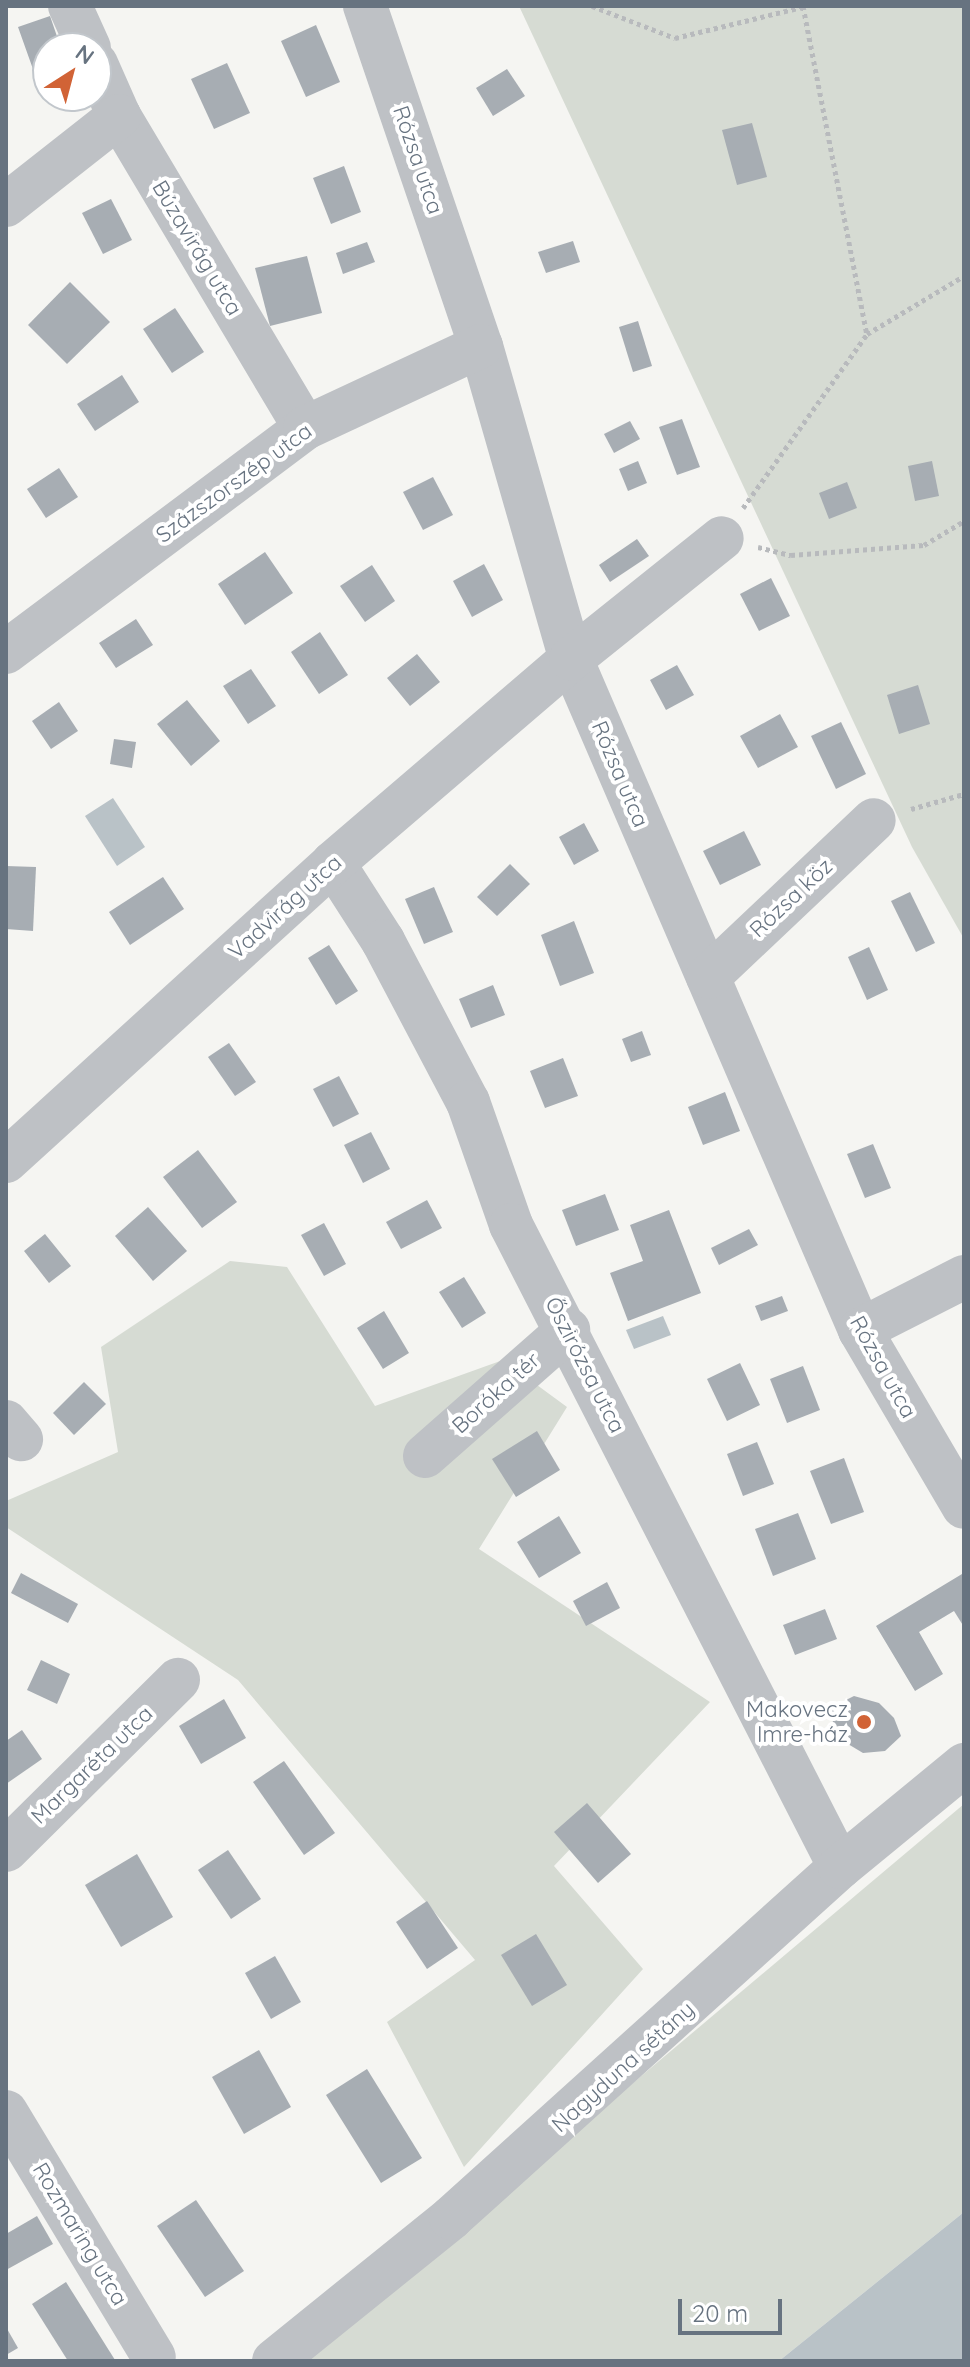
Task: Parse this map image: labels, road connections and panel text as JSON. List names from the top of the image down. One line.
{"streets":{"street":["Rózsa utca","Búzavirág utca","Százszorszép utca","Rózsa köz","Vadvirág utca","Őszirózsa utca","Boróka tér","Margaréta utca","Nagyduna sétány","Rozmaring utca"]},"crossings":[["Rózsa utca","Százszorszép utca"],["Rózsa utca","Rózsa köz"],["Rózsa utca","Vadvirág utca"],["Búzavirág utca","Százszorszép utca"],["Vadvirág utca","Őszirózsa utca"],["Őszirózsa utca","Boróka tér"],["Őszirózsa utca","Nagyduna sétány"]],"places":["Makovecz Imre-ház"],"scale_bar":"20 m","north":"top right"}
